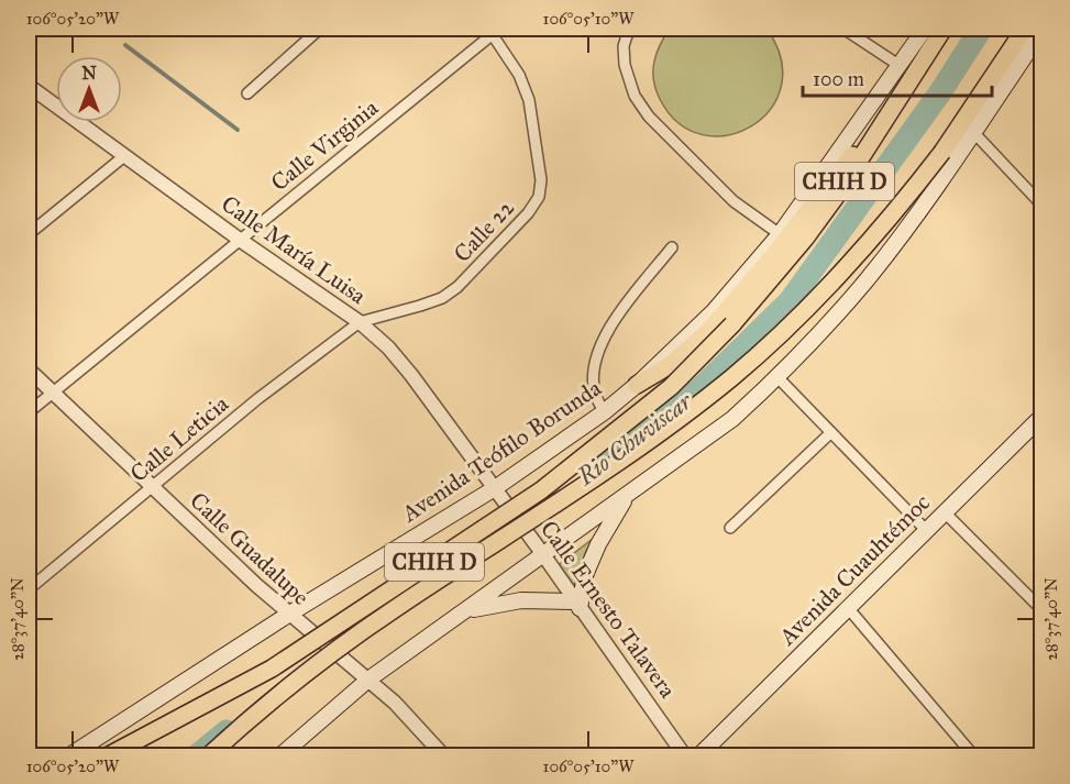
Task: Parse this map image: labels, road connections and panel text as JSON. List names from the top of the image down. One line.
{"streets":{"main road":["CHIH D","Avenida Teófilo Borunda","Avenida Cuauhtémoc"],"street":["Calle Virginia","Calle 22","Calle María Luisa","Calle Leticia","Calle Guadalupe","Calle Ernesto Talavera"]},"crossings":[["Calle Virginia","Calle 22"],["Calle Virginia","Calle María Luisa"],["Calle Virginia","Calle Guadalupe"],["Calle 22","Calle María Luisa"],["Calle 22","Calle Leticia"],["Calle María Luisa","Calle Leticia"],["Calle María Luisa","Avenida Teófilo Borunda"],["Calle María Luisa","Calle Ernesto Talavera"],["Calle Leticia","Calle Guadalupe"],["Avenida Teófilo Borunda","Calle Guadalupe"],["Avenida Teófilo Borunda","Calle Ernesto Talavera"]],"water":["Rio Chuviscar"],"scale_bar":"100 m","north":"top","coordinates":["106°05'20\"W","106°05'10\"W","28°37'40\"N"]}
